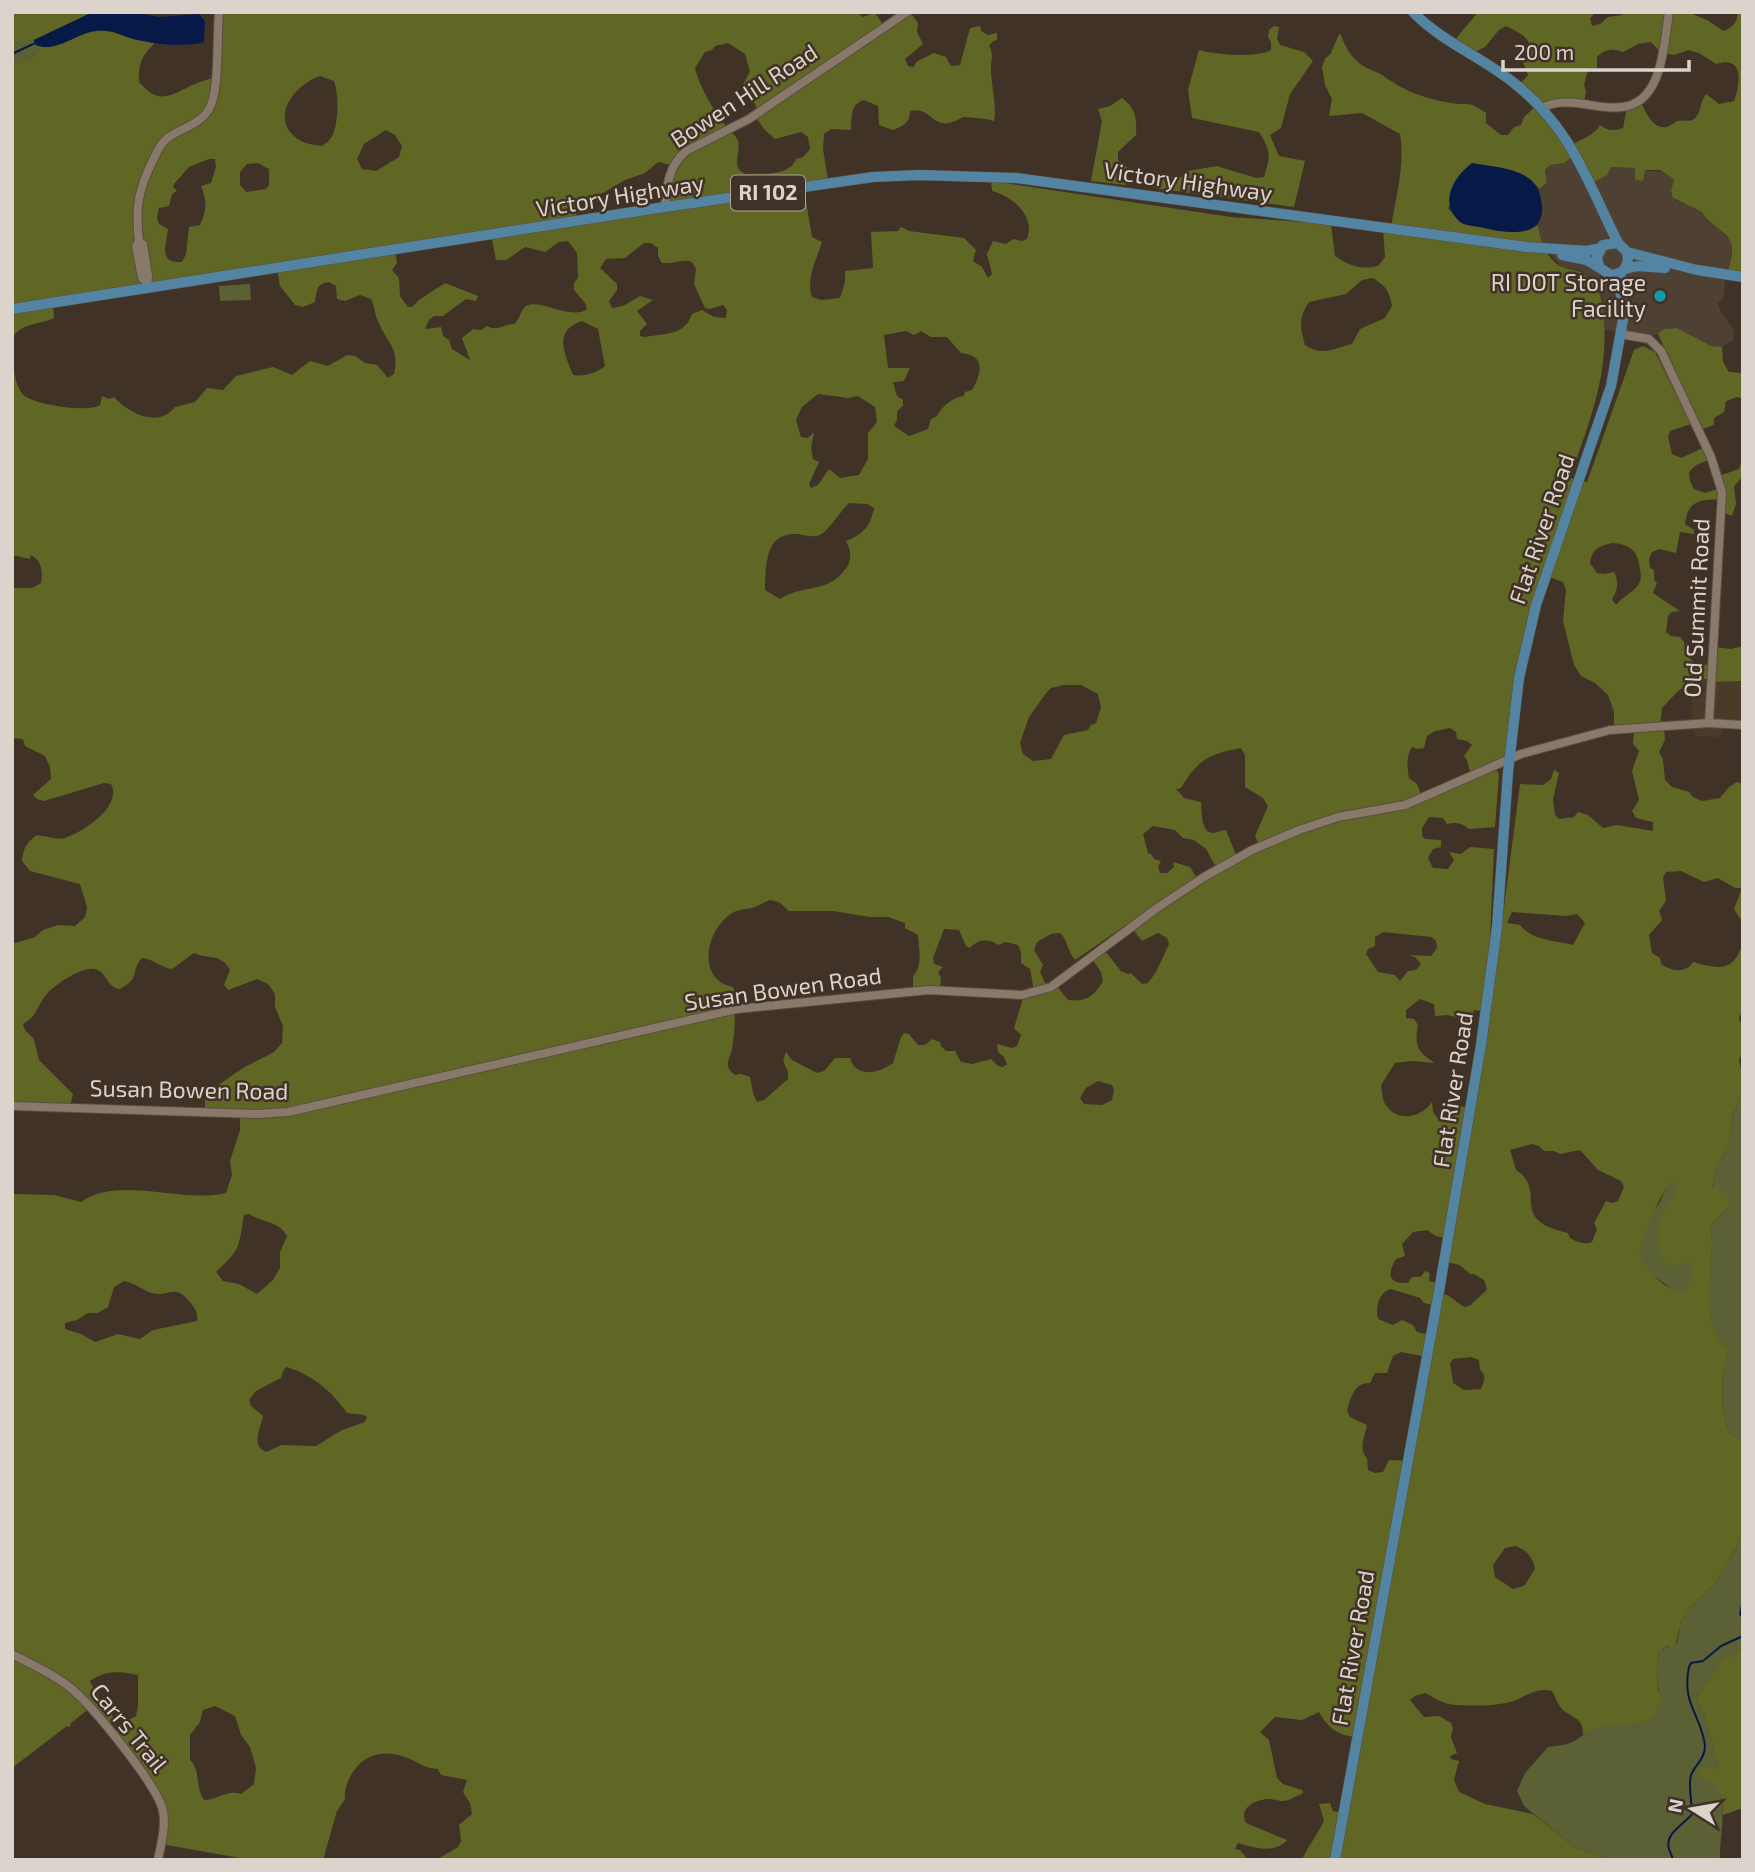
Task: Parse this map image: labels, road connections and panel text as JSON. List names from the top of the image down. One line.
{"streets":{"main road":["Victory Highway","RI 102","Flat River Road"],"street":["Bowen Hill Road","Old Summit Road","Susan Bowen Road","Carrs Trail"]},"crossings":[["Bowen Hill Road","Victory Highway"],["Victory Highway","Flat River Road"],["Flat River Road","Old Summit Road"],["Flat River Road","Susan Bowen Road"],["Old Summit Road","Susan Bowen Road"]],"places":["RI DOT Storage Facility"],"scale_bar":"200 m","north":"left"}
